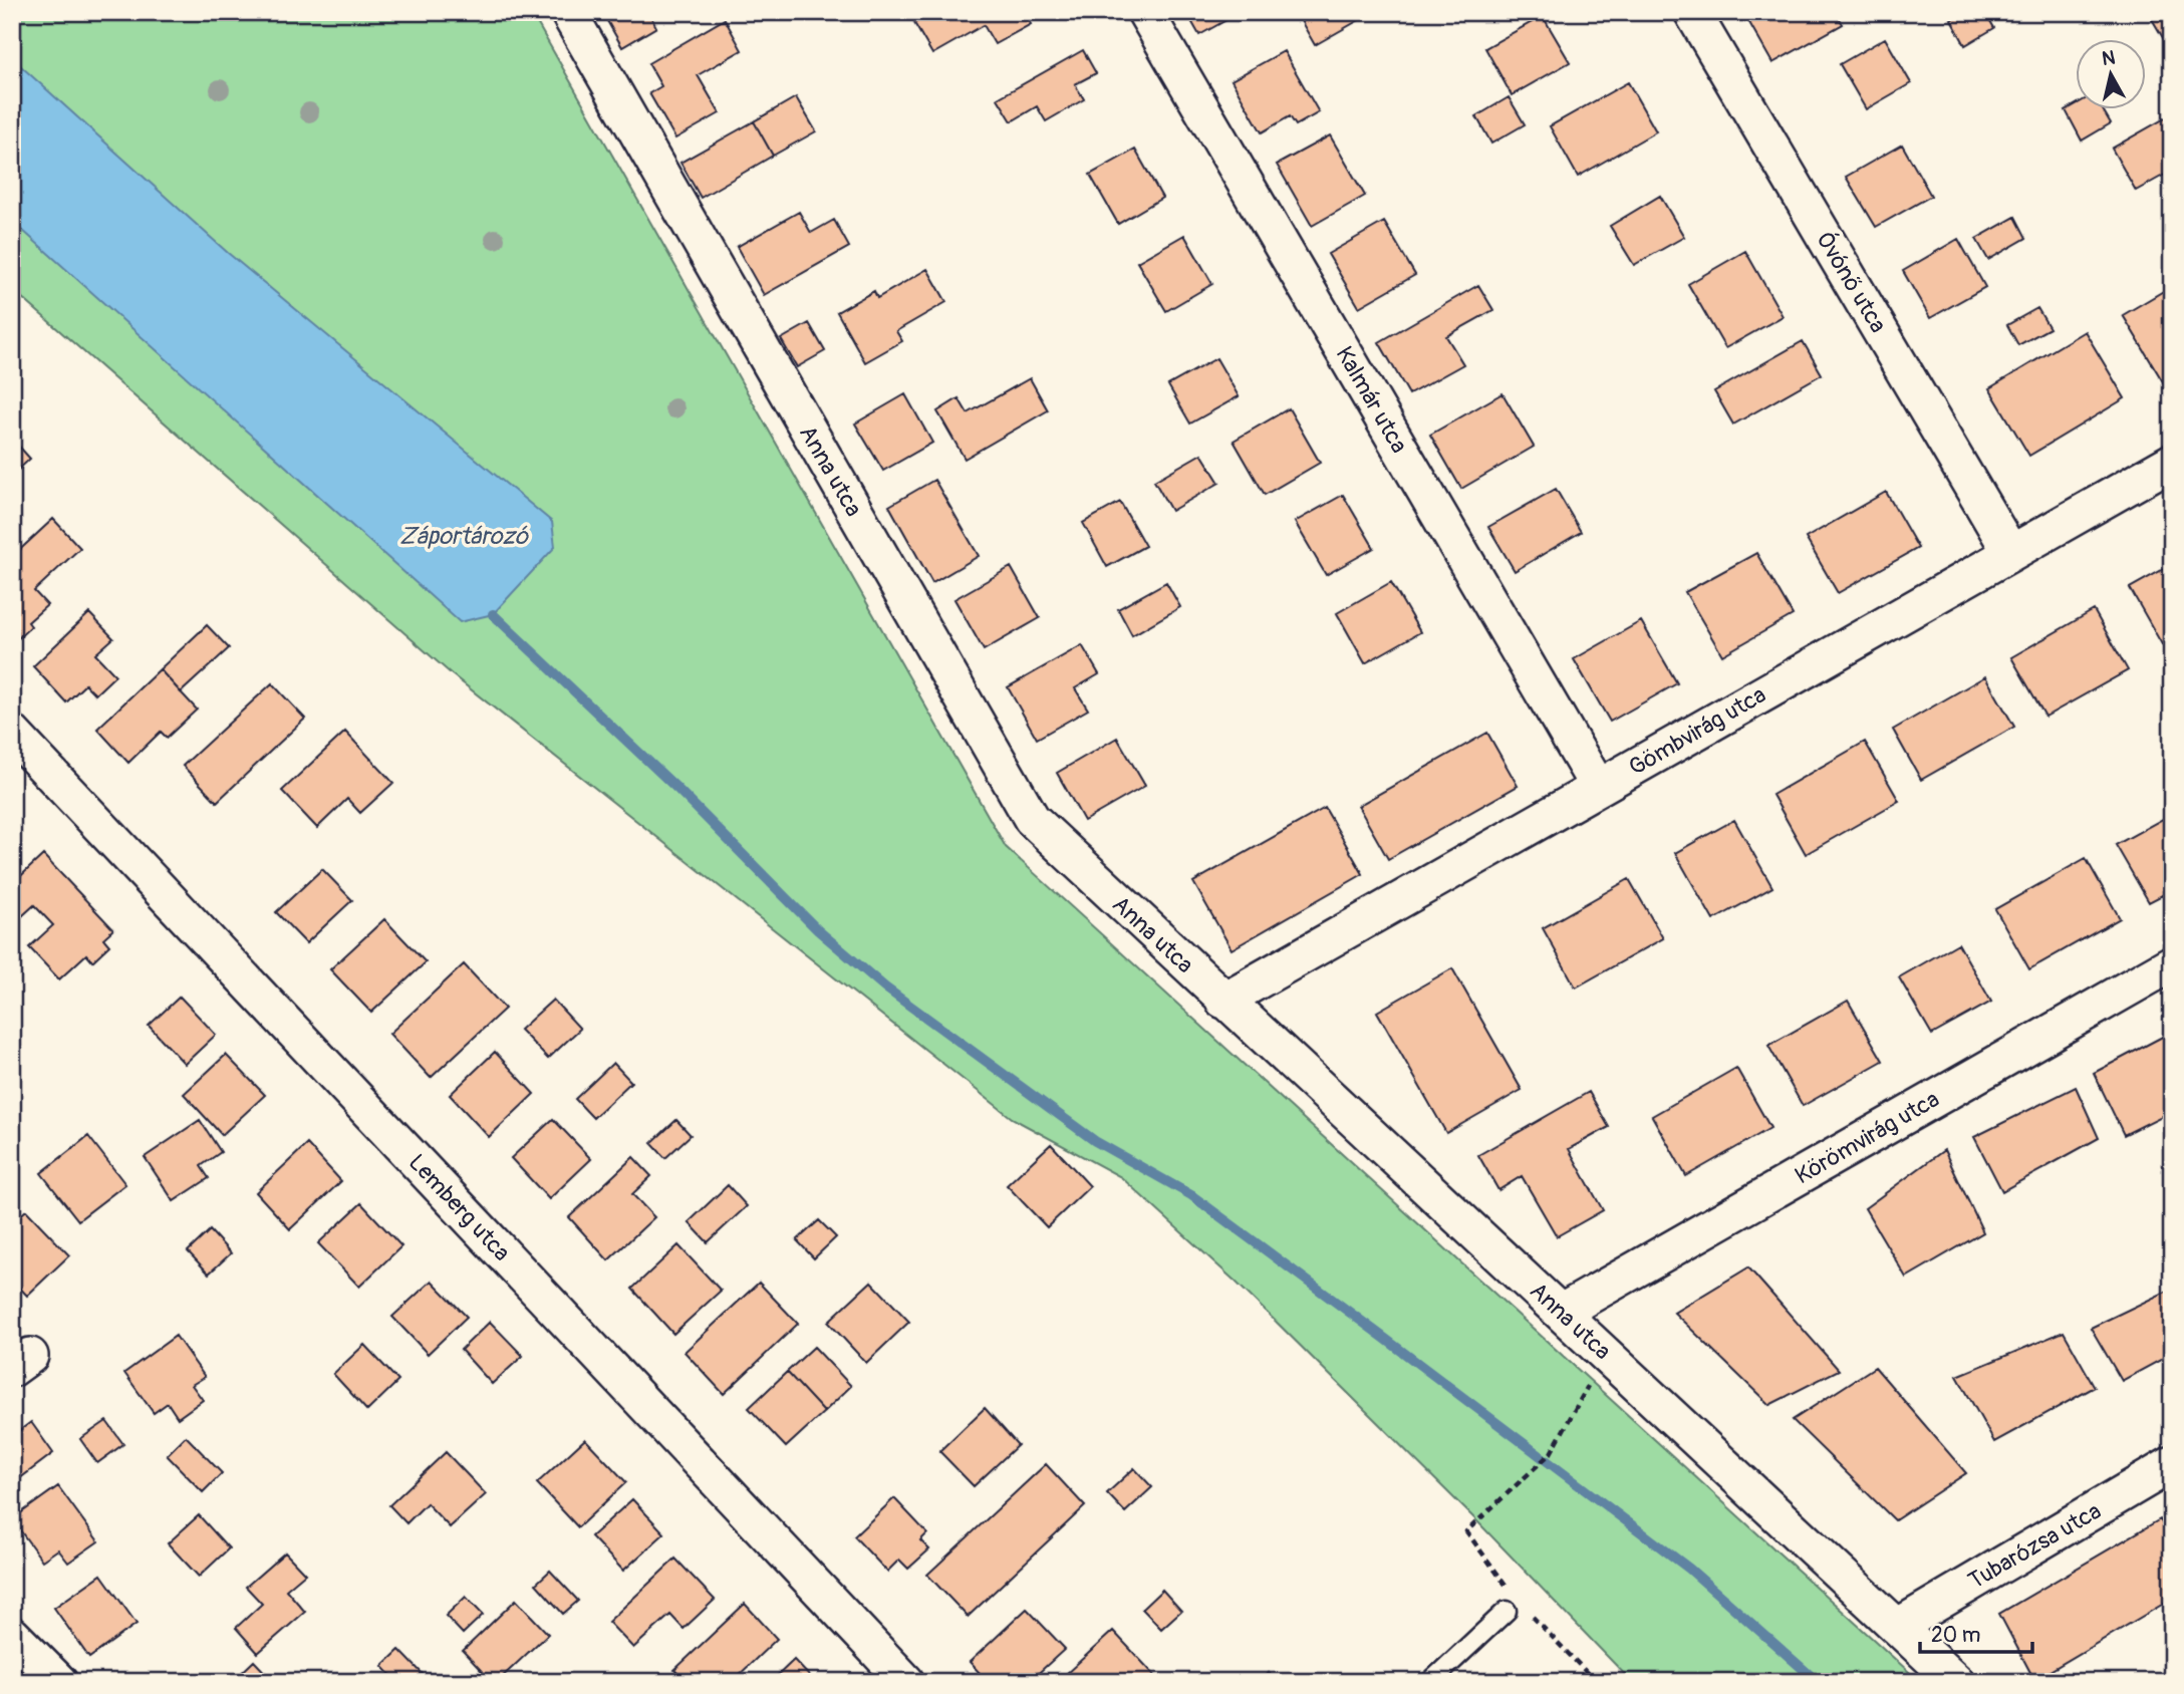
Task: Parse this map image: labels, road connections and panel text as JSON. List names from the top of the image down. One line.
{"streets":{"street":["Óvónő utca","Kalmár utca","Anna utca","Gömbvirág utca","Körömvirág utca","Lemberg utca","Tubarózsa utca"]},"crossings":[["Óvónő utca","Gömbvirág utca"],["Kalmár utca","Gömbvirág utca"],["Anna utca","Gömbvirág utca"],["Anna utca","Körömvirág utca"],["Anna utca","Tubarózsa utca"]],"water":["Záportározó"],"scale_bar":"20 m","north":"top"}
